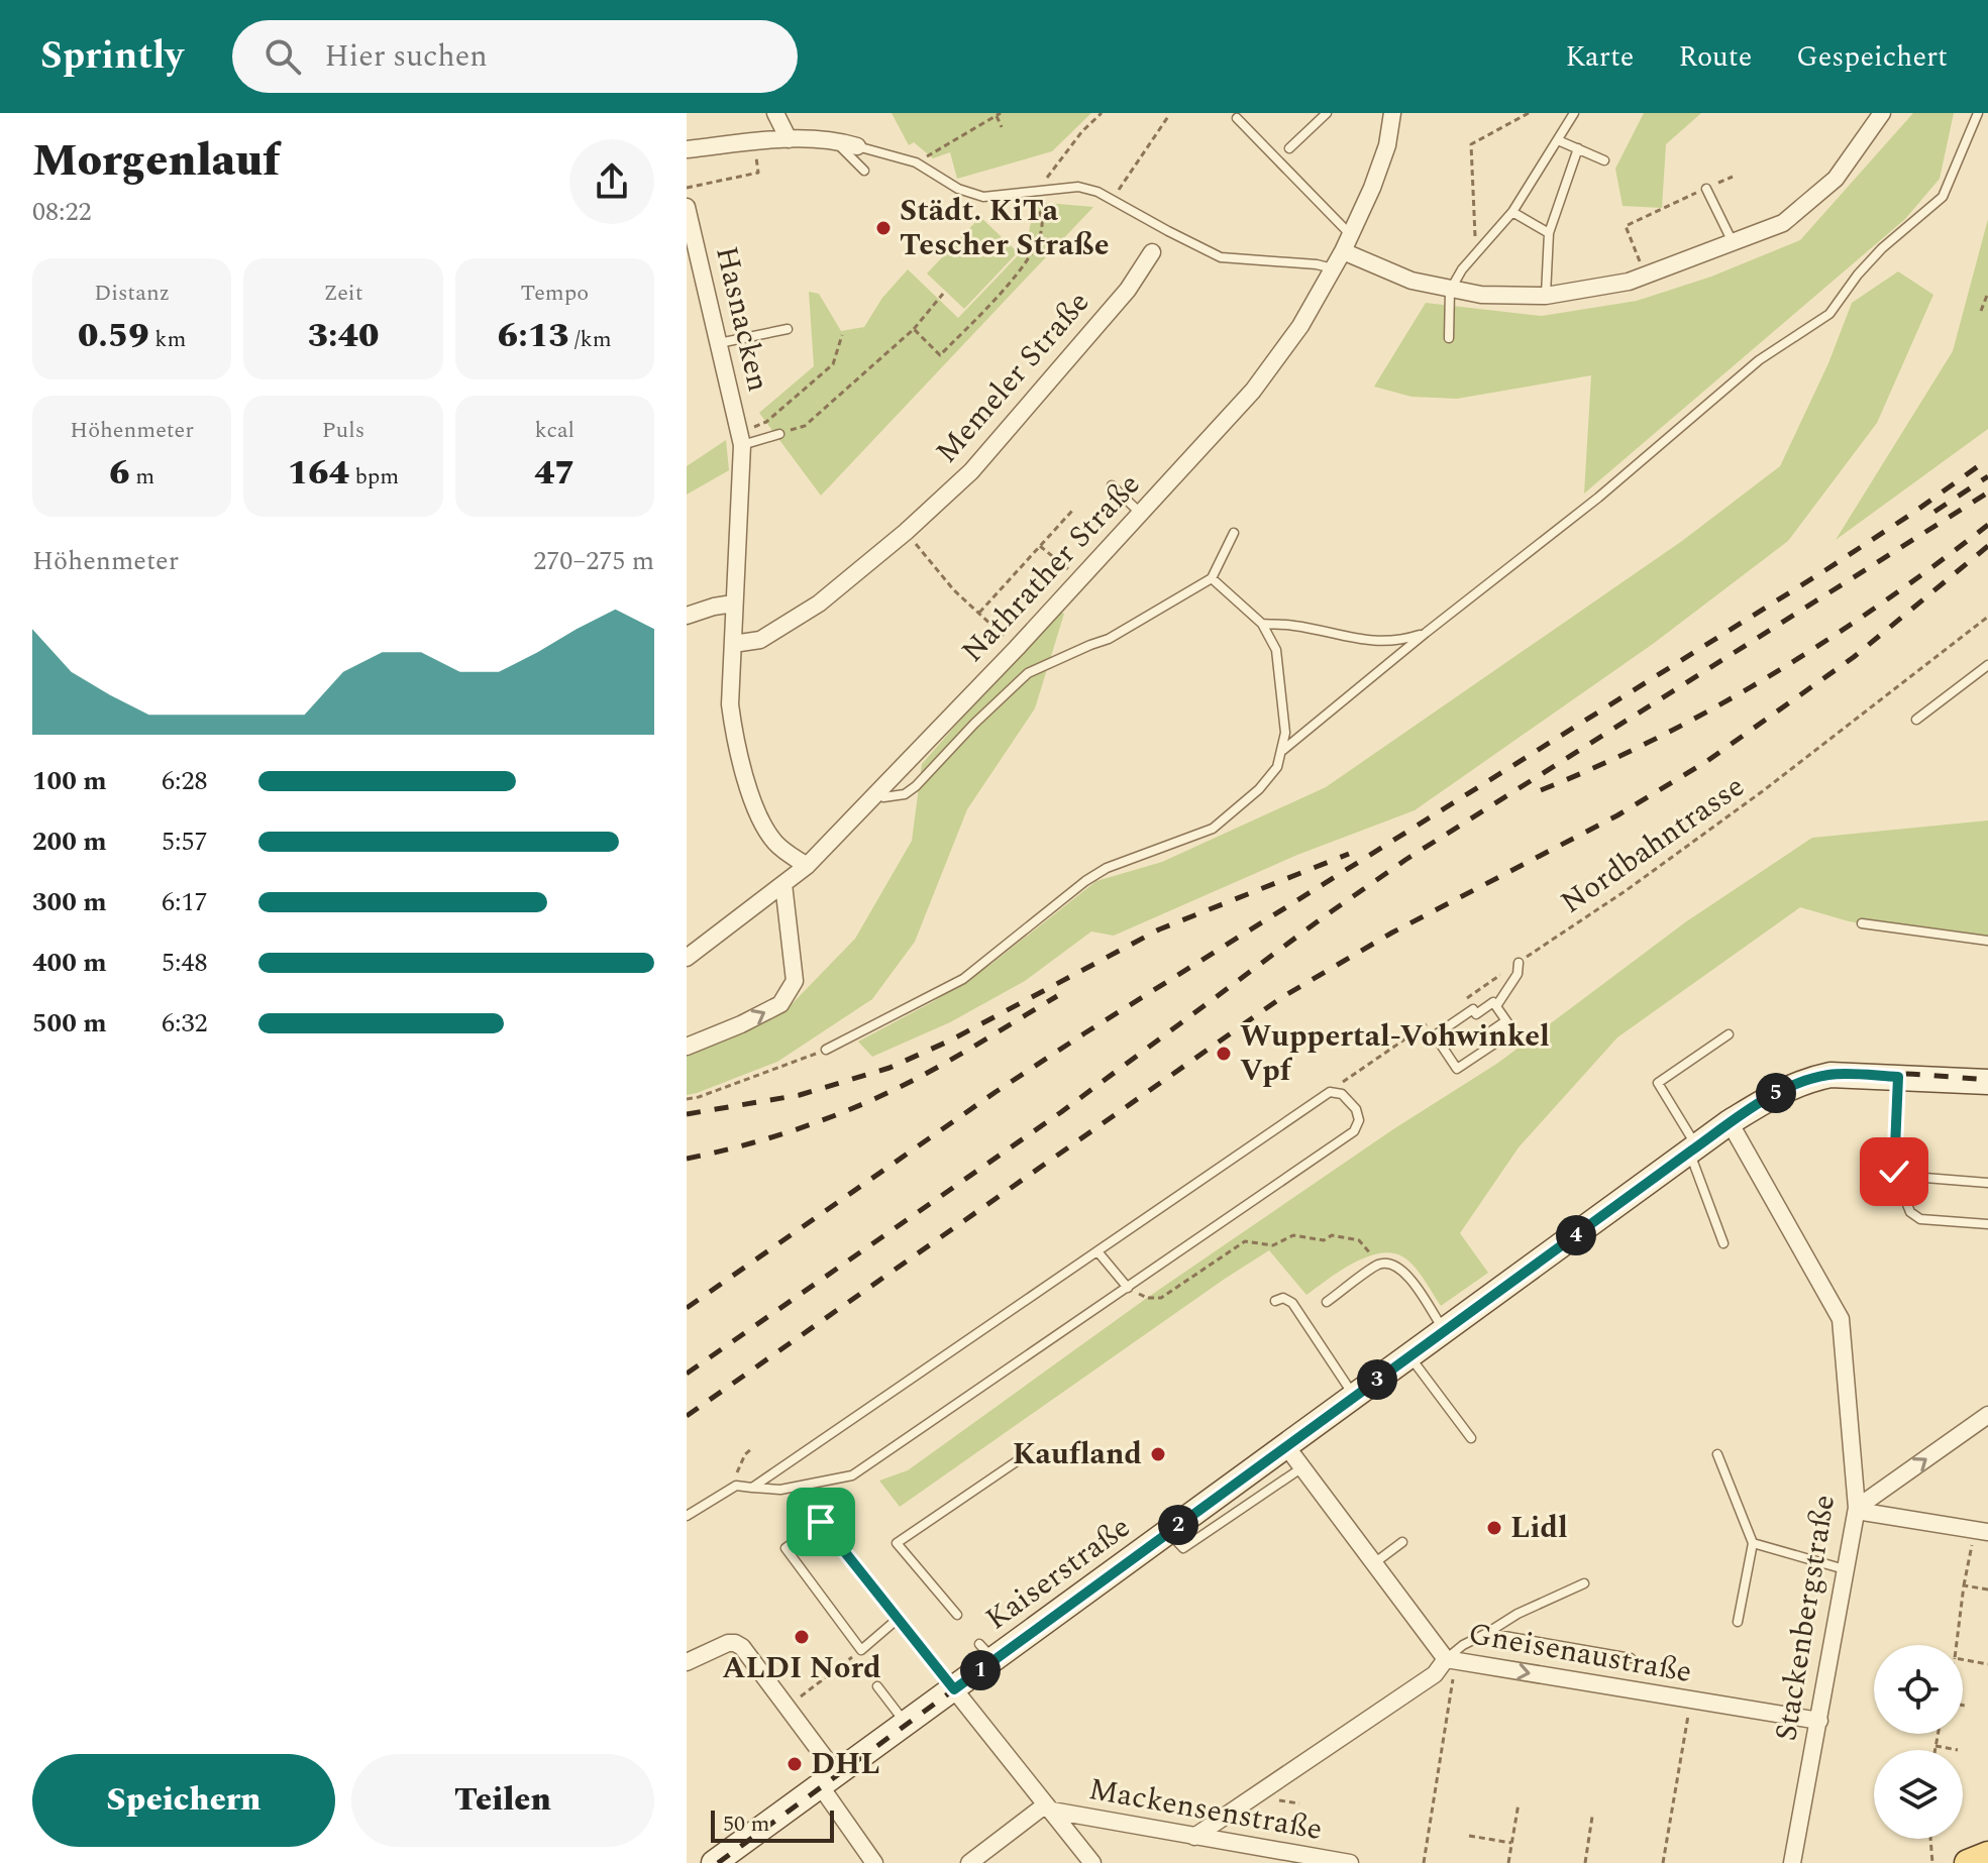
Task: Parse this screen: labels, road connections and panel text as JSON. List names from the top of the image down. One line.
{"streets":{"main road":["Kaiserstraße"],"street":["Hasnacken","Memeler Straße","Nathrather Straße","Stackenbergstraße","Gneisenaustraße","Mackensenstraße"],"path":["Nordbahntrasse"]},"crossings":[["Hasnacken","Memeler Straße"],["Hasnacken","Nathrather Straße"],["Kaiserstraße","Stackenbergstraße"],["Stackenbergstraße","Gneisenaustraße"],["Gneisenaustraße","Mackensenstraße"]],"one_way":["Gneisenaustraße"],"places":["Städt. KiTa Tescher Straße","Wuppertal-Vohwinkel Vpf","Kaufland","Lidl","ALDI Nord","DHL"],"scale_bar":"50 m","page":{"header":"Sprintly","search":"Hier suchen","nav":["Karte","Route","Gespeichert"],"heading":["Morgenlauf","08:22"],"stats":[["Distanz","0.59 km"],["Zeit","3:40"],["Tempo","6:13 /km"],["Höhenmeter","6 m"],["Puls","164 bpm"],["kcal","47"]],"chart":["Höhenmeter","270–275 m"],"list":[{"name":"100 m","note":"6:28"},{"name":"200 m","note":"5:57"},{"name":"300 m","note":"6:17"},{"name":"400 m","note":"5:48"},{"name":"500 m","note":"6:32"}],"pins":["5","4","3","2","1"],"buttons":["Speichern","Teilen"],"scale":"50 m"}}
